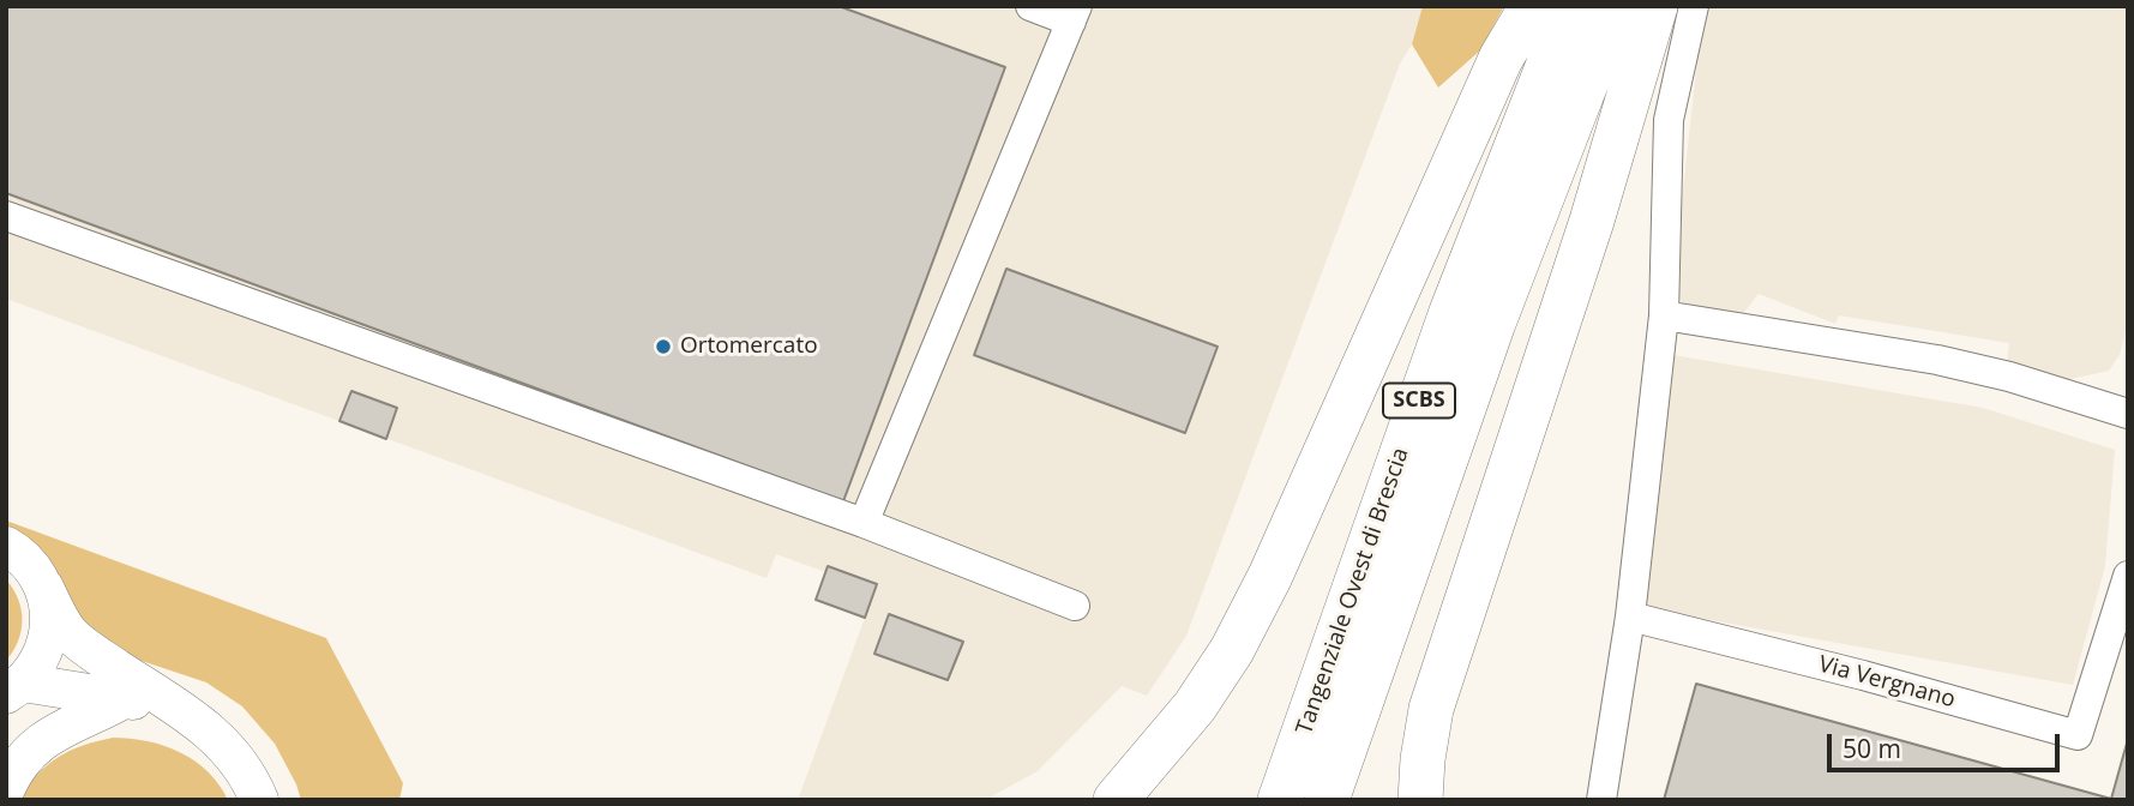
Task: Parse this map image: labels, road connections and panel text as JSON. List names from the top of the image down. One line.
{"streets":{"highway":["SCBS","Tangenziale Ovest di Brescia"],"street":["Via Vergnano"]},"places":["Ortomercato"],"scale_bar":"50 m"}
